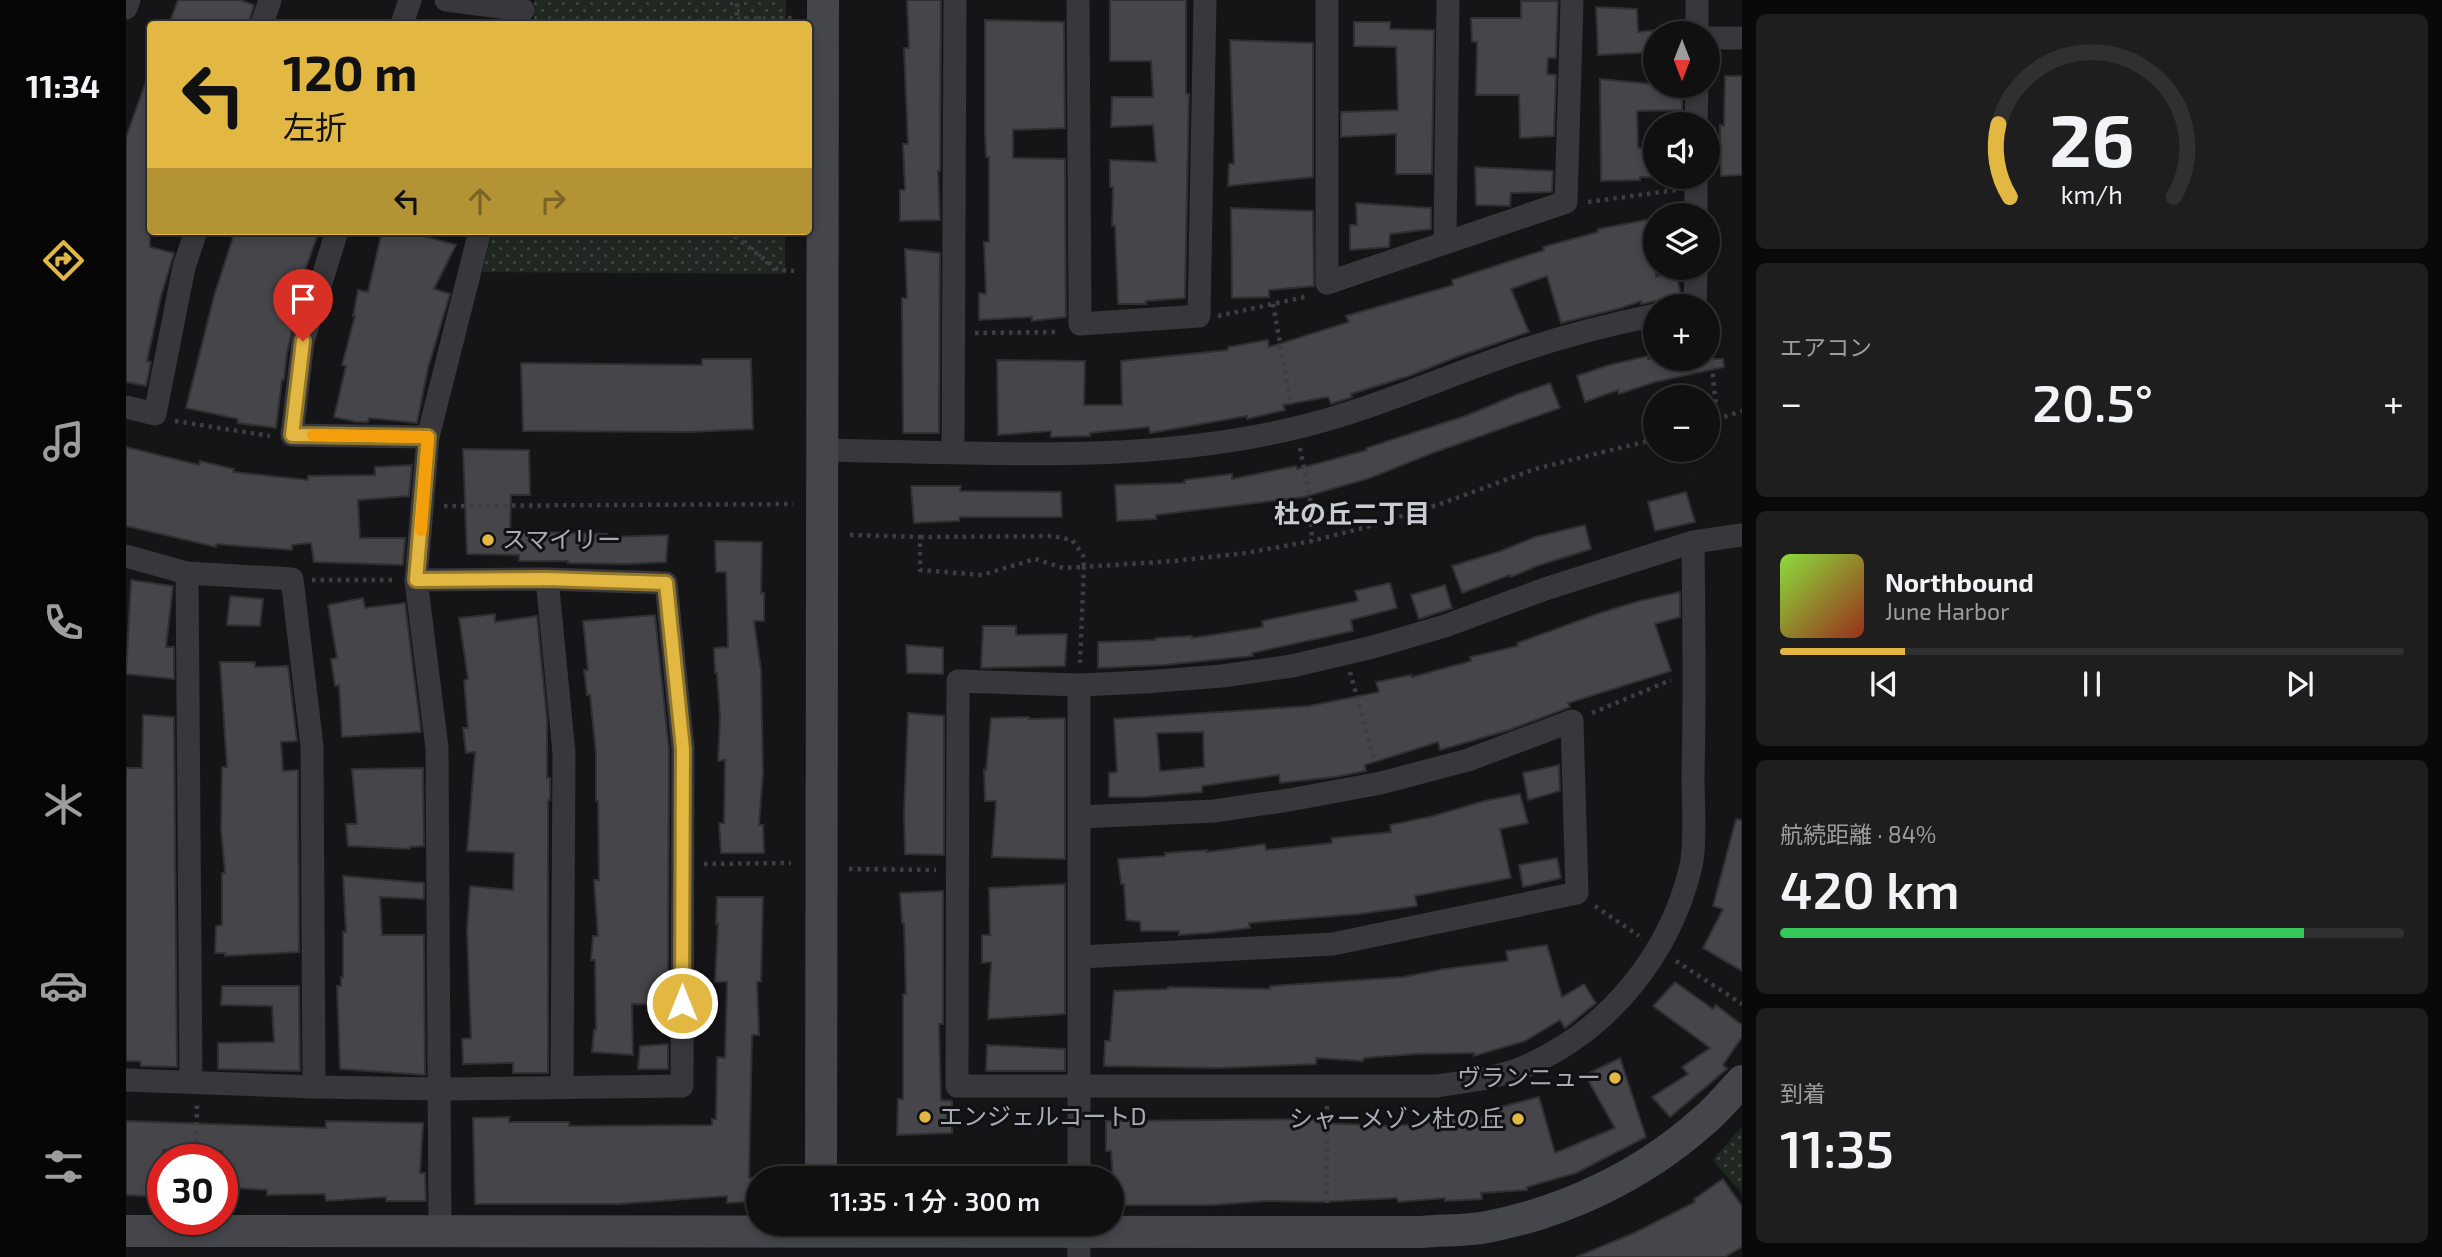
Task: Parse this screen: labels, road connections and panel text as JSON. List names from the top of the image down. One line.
{"districts":["杜の丘二丁目"],"places":["スマイリー","ヴランニュー","エンジェルコートD","シャーメゾン杜の丘"],"north":"bottom","page":{"tabs":"11:34","map_buttons":["+","−"],"turn":["120 m","左折"],"tile":["エアコン",["航続距離 · 84%","420 km"],["到着","11:35"]],"heat":["−","20.5°","+"],"song":["Northbound","June Harbor"],"limit":"30","trip":"11:35 · 1 分 · 300 m","gauge":["26","km/h"]}}
